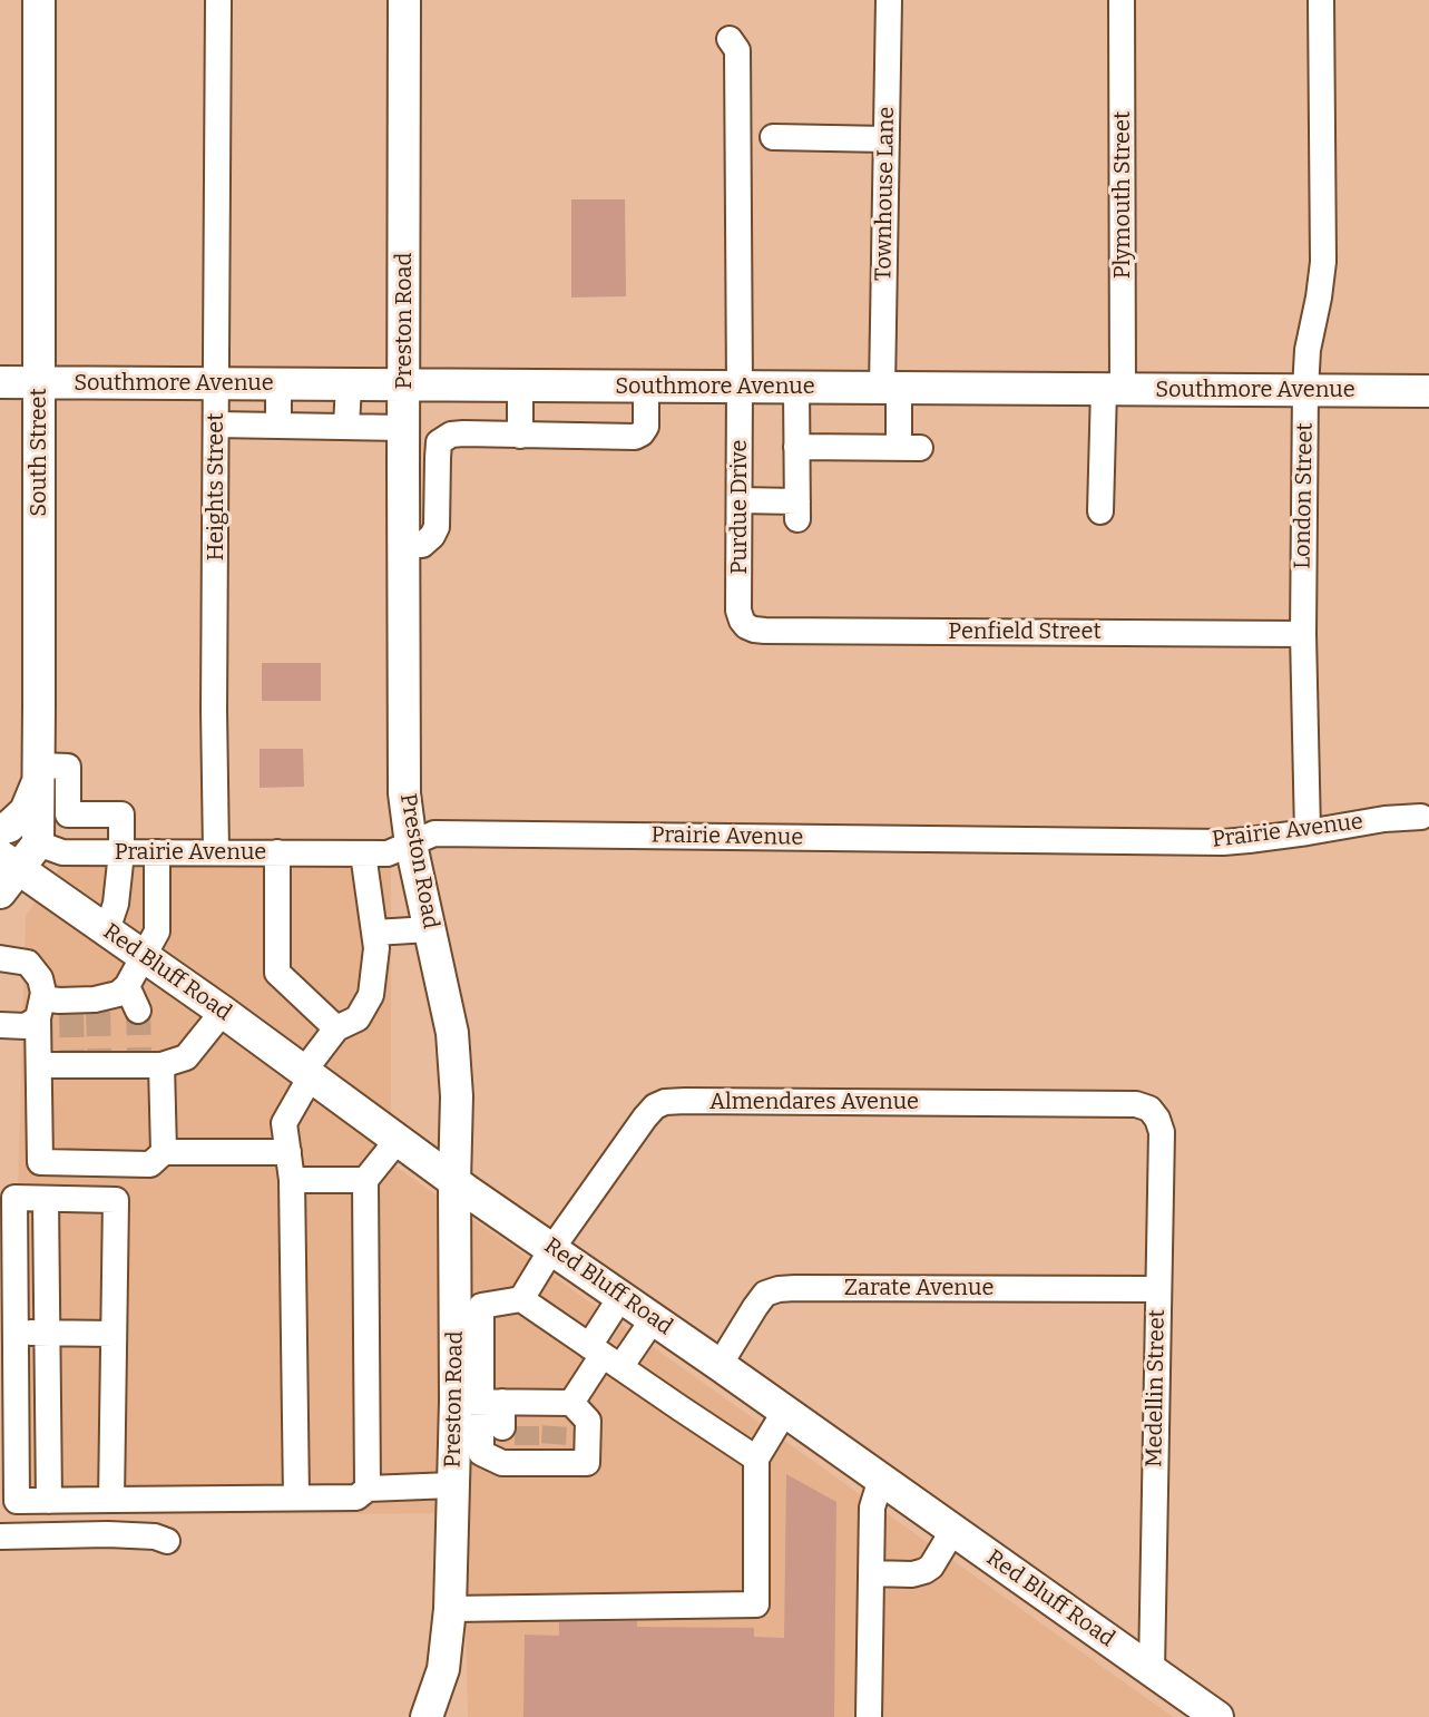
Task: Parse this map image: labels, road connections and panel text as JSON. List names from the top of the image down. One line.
{"streets":{"main road":["Preston Road","Southmore Avenue","South Street","Red Bluff Road"],"street":["Townhouse Lane","Plymouth Street","Heights Street","London Street","Purdue Drive","Penfield Street","Prairie Avenue","Almendares Avenue","Zarate Avenue","Medellin Street"]},"crossings":[["Townhouse Lane","Southmore Avenue"],["Plymouth Street","Southmore Avenue"],["Preston Road","Southmore Avenue"],["Preston Road","Prairie Avenue"],["Preston Road","Red Bluff Road"],["Preston Road","Almendares Avenue"],["Southmore Avenue","South Street"],["Southmore Avenue","Heights Street"],["Southmore Avenue","London Street"],["Southmore Avenue","Purdue Drive"],["South Street","Prairie Avenue"],["Heights Street","Prairie Avenue"],["London Street","Penfield Street"],["London Street","Prairie Avenue"],["Purdue Drive","Penfield Street"],["Red Bluff Road","Almendares Avenue"],["Red Bluff Road","Zarate Avenue"],["Red Bluff Road","Medellin Street"],["Almendares Avenue","Medellin Street"],["Zarate Avenue","Medellin Street"]]}
